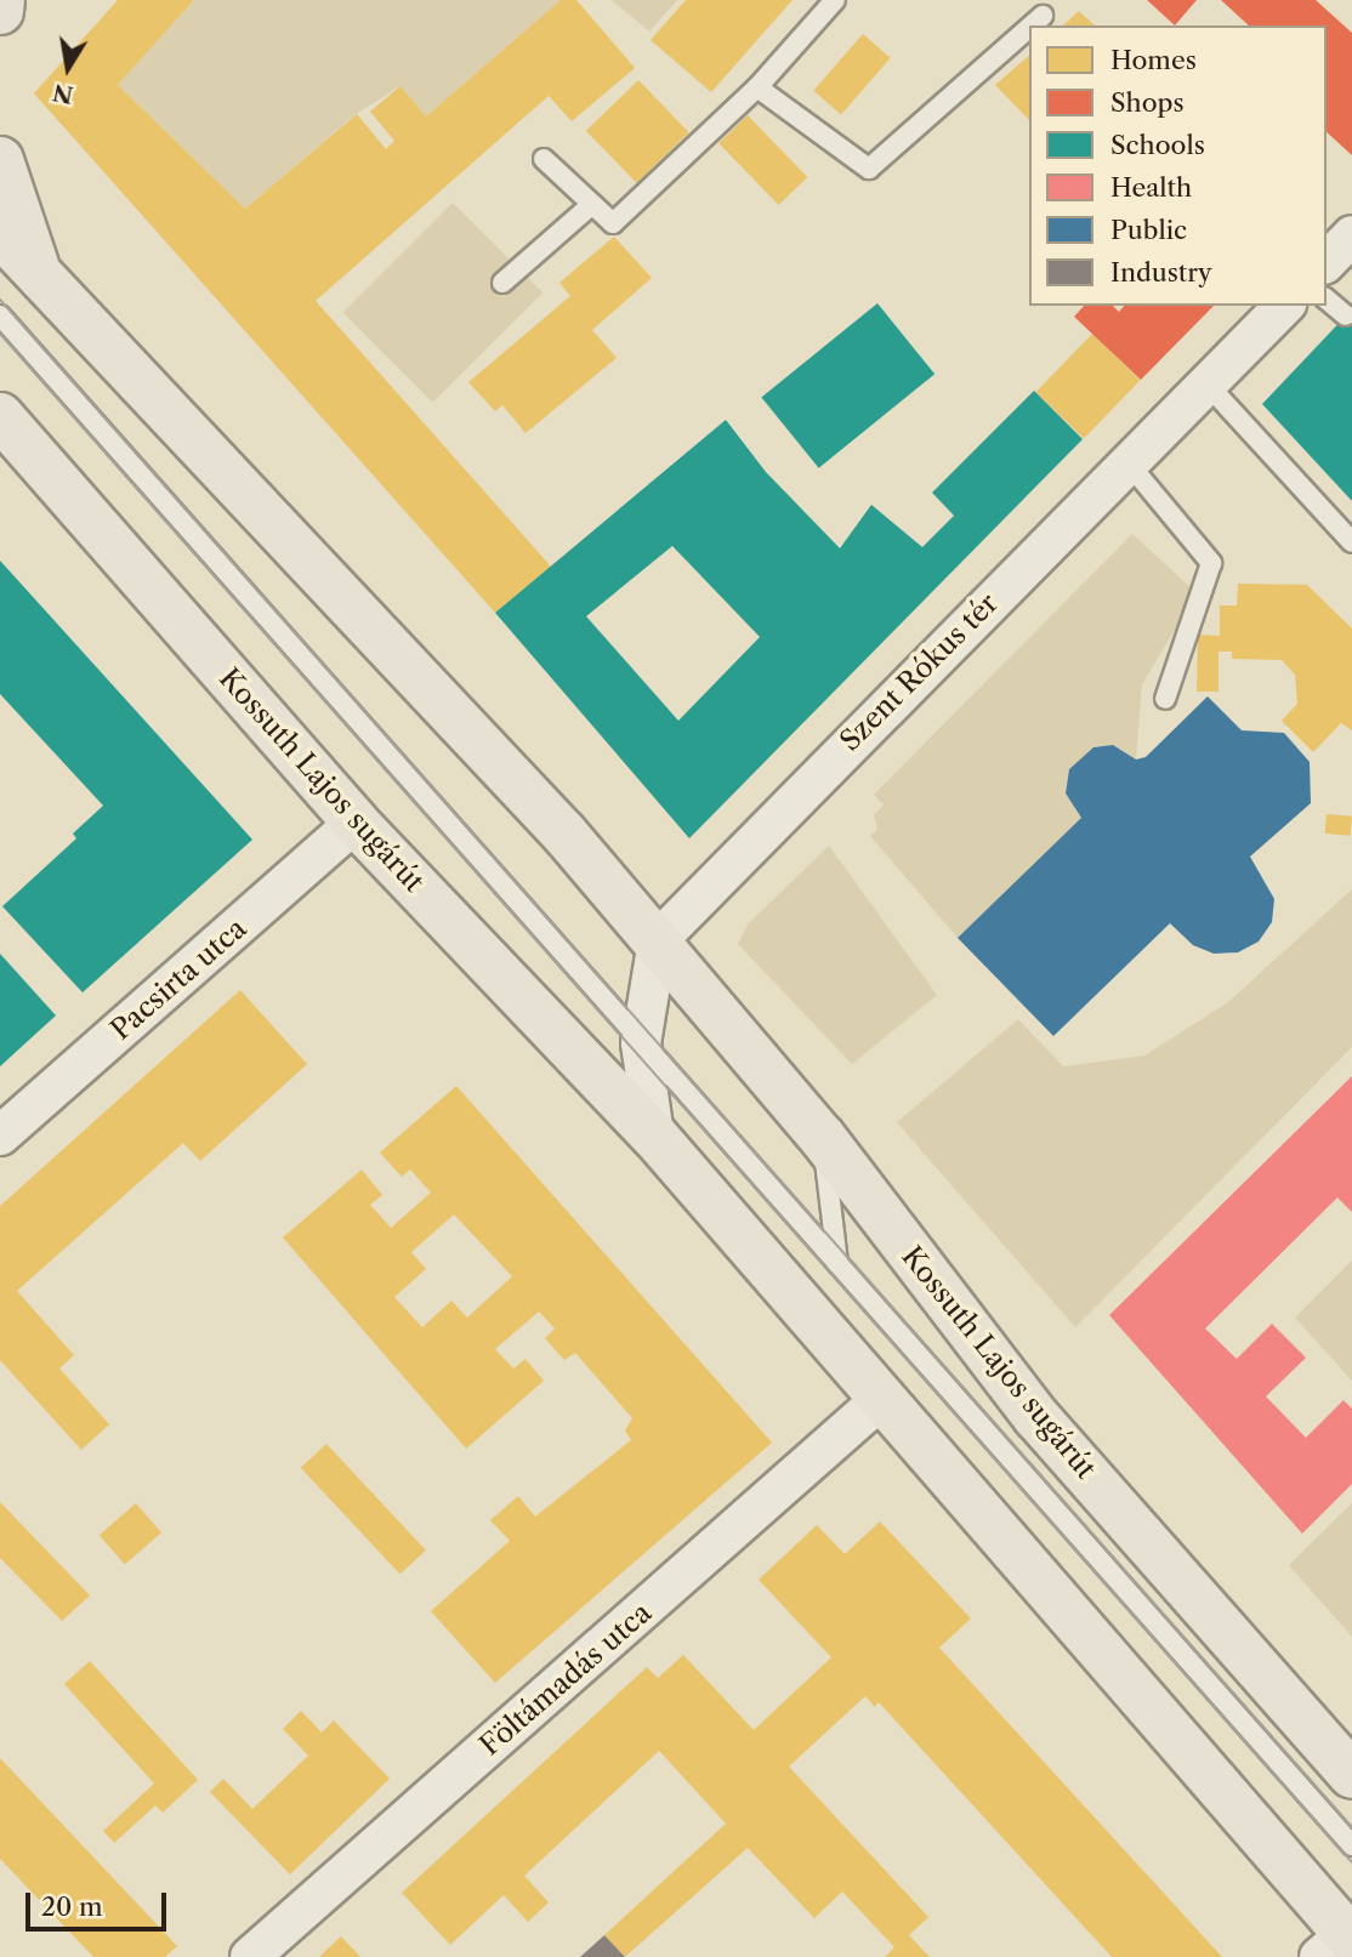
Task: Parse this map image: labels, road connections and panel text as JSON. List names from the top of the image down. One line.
{"streets":{"main road":["Kossuth Lajos sugárút"],"street":["Szent Rókus tér","Pacsirta utca","Föltámadás utca"]},"crossings":[["Szent Rókus tér","Kossuth Lajos sugárút"],["Kossuth Lajos sugárút","Pacsirta utca"],["Kossuth Lajos sugárút","Föltámadás utca"]],"legend":["Homes","Shops","Schools","Health","Public","Industry"],"scale_bar":"20 m","north":"bottom"}
